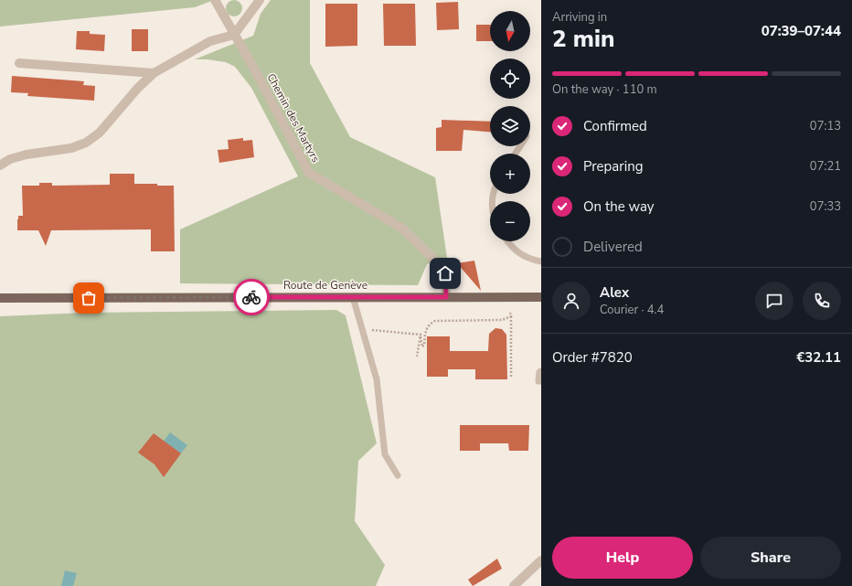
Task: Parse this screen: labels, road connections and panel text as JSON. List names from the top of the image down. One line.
{"streets":{"main road":["Route de Genève"],"street":["Chemin des Martyrs"]},"crossings":[["Chemin des Martyrs","Route de Genève"]],"north":"bottom","page":{"heading":["2 min","Arriving in","07:39–07:44"],"panel":["Alex","Courier · 4.4","Order #7820","€32.11"],"map_buttons":["+","−"],"bar":"On the way · 110 m","list":[["Confirmed","07:13"],["Preparing","07:21"],["On the way","07:33"],"Delivered"],"buttons":["Help","Share"]}}
